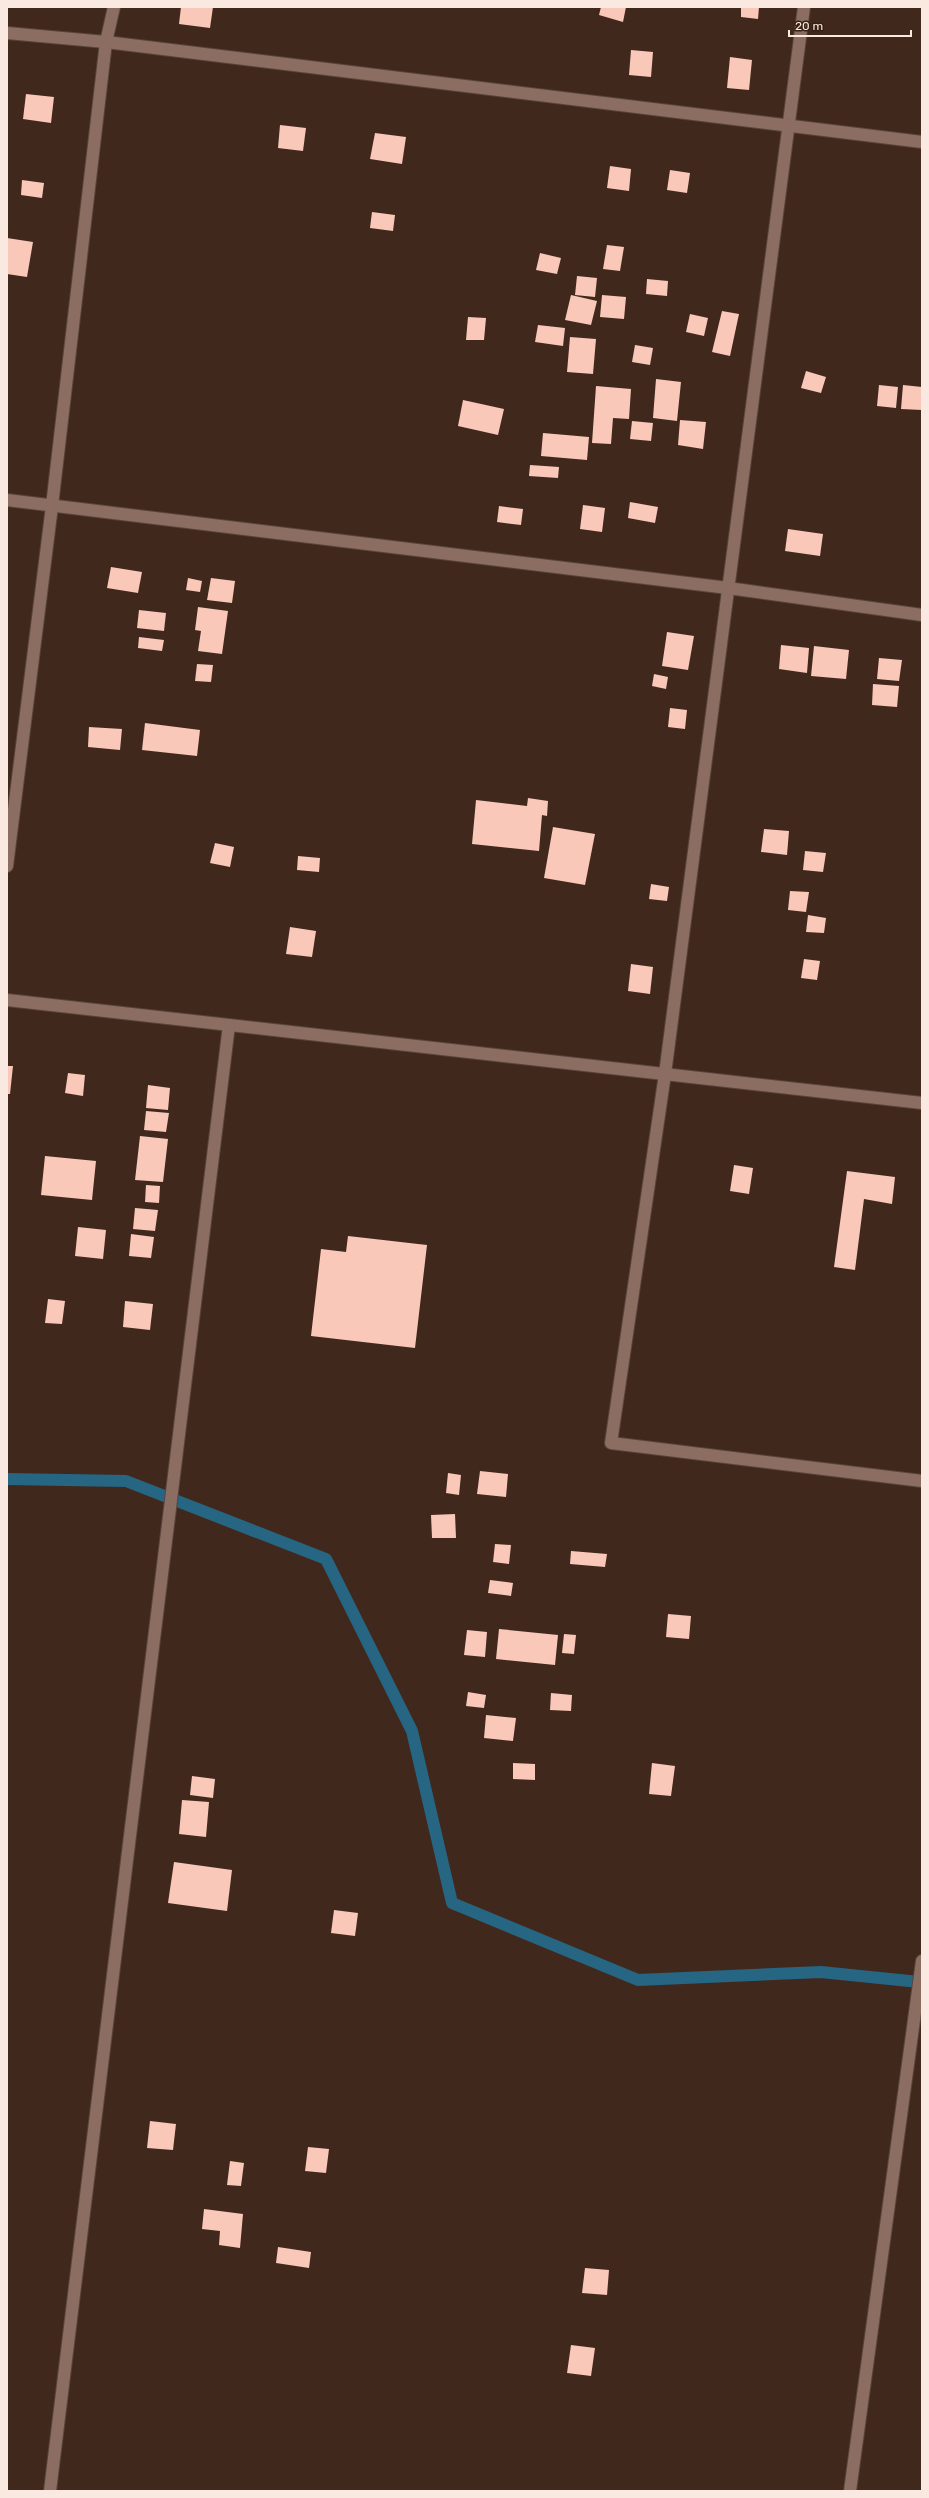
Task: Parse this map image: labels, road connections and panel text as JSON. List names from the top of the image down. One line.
{"scale_bar":"20 m"}
